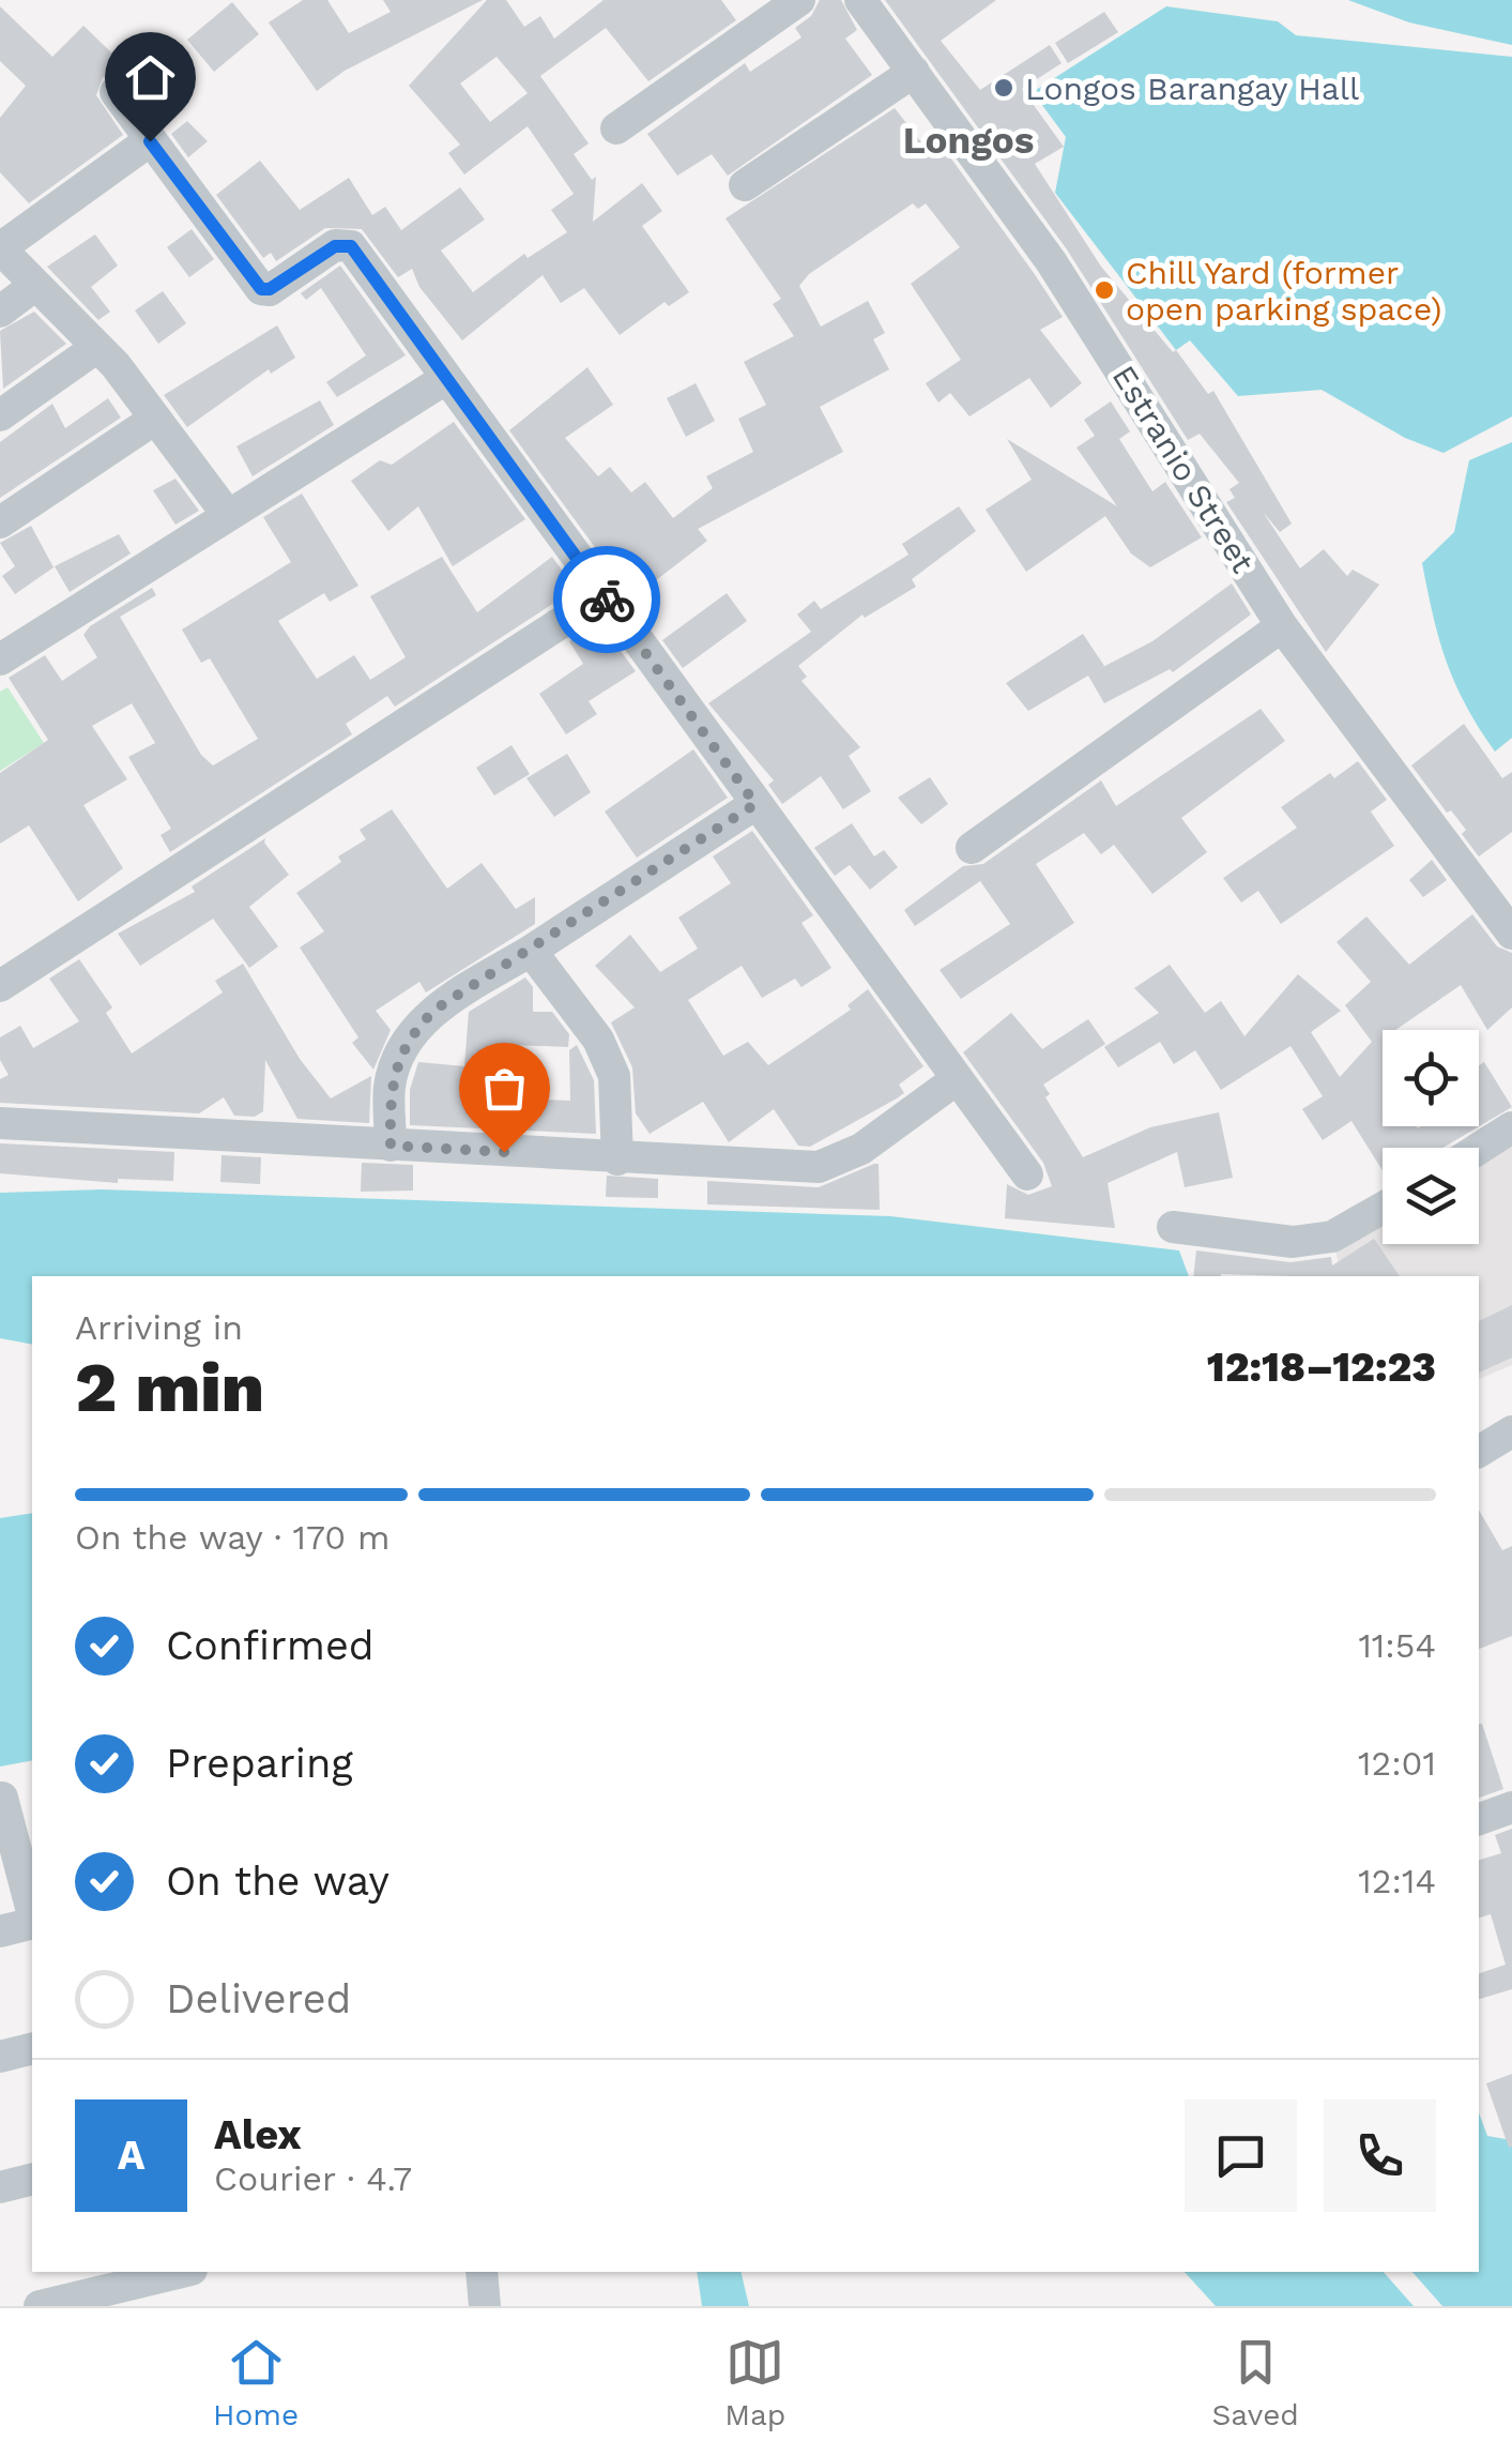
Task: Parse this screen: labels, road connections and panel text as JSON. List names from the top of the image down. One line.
{"streets":{"street":["Estranio Street"]},"districts":["Longos"],"places":["Longos Barangay Hall","Chill Yard (former open parking space)"],"page":{"heading":["2 min","Arriving in","12:18–12:23"],"panel":["Alex","Courier · 4.7"],"bar":"On the way · 170 m","list":[["Confirmed","11:54"],["Preparing","12:01"],["On the way","12:14"],"Delivered"],"round":"A","tabs":["Home","Map","Saved"]}}
